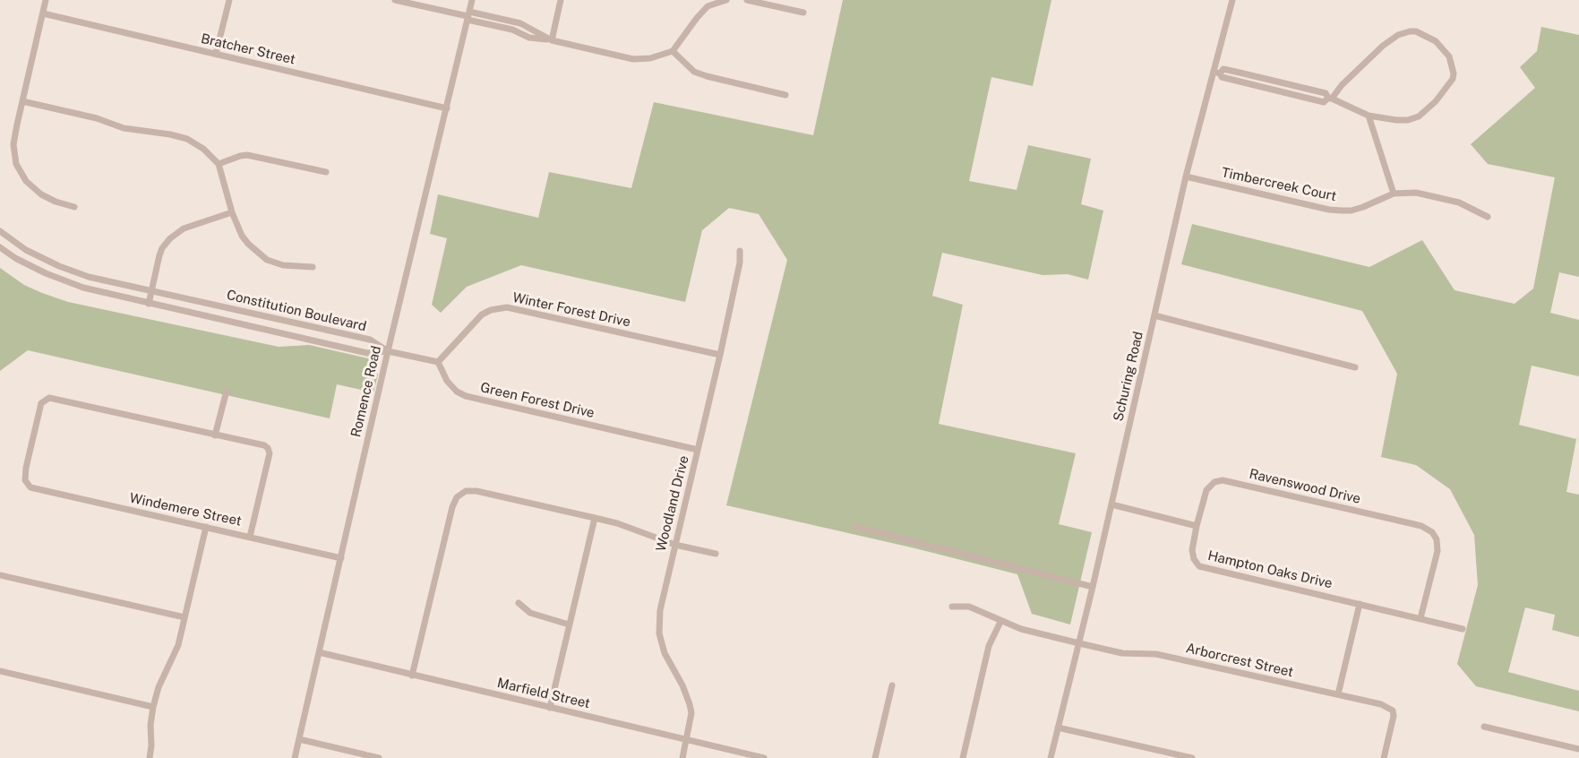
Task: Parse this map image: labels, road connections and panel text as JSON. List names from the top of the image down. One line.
{"streets":{"street":["Bratcher Street","Timbercreek Court","Winter Forest Drive","Constitution Boulevard","Schuring Road","Romence Road","Green Forest Drive","Ravenswood Drive","Woodland Drive","Windemere Street","Hampton Oaks Drive","Arborcrest Street","Marfield Street"]},"crossings":[["Bratcher Street","Romence Road"],["Timbercreek Court","Schuring Road"],["Winter Forest Drive","Green Forest Drive"],["Winter Forest Drive","Woodland Drive"],["Constitution Boulevard","Romence Road"],["Schuring Road","Arborcrest Street"],["Romence Road","Windemere Street"],["Romence Road","Marfield Street"],["Green Forest Drive","Woodland Drive"],["Ravenswood Drive","Hampton Oaks Drive"],["Woodland Drive","Marfield Street"]]}
